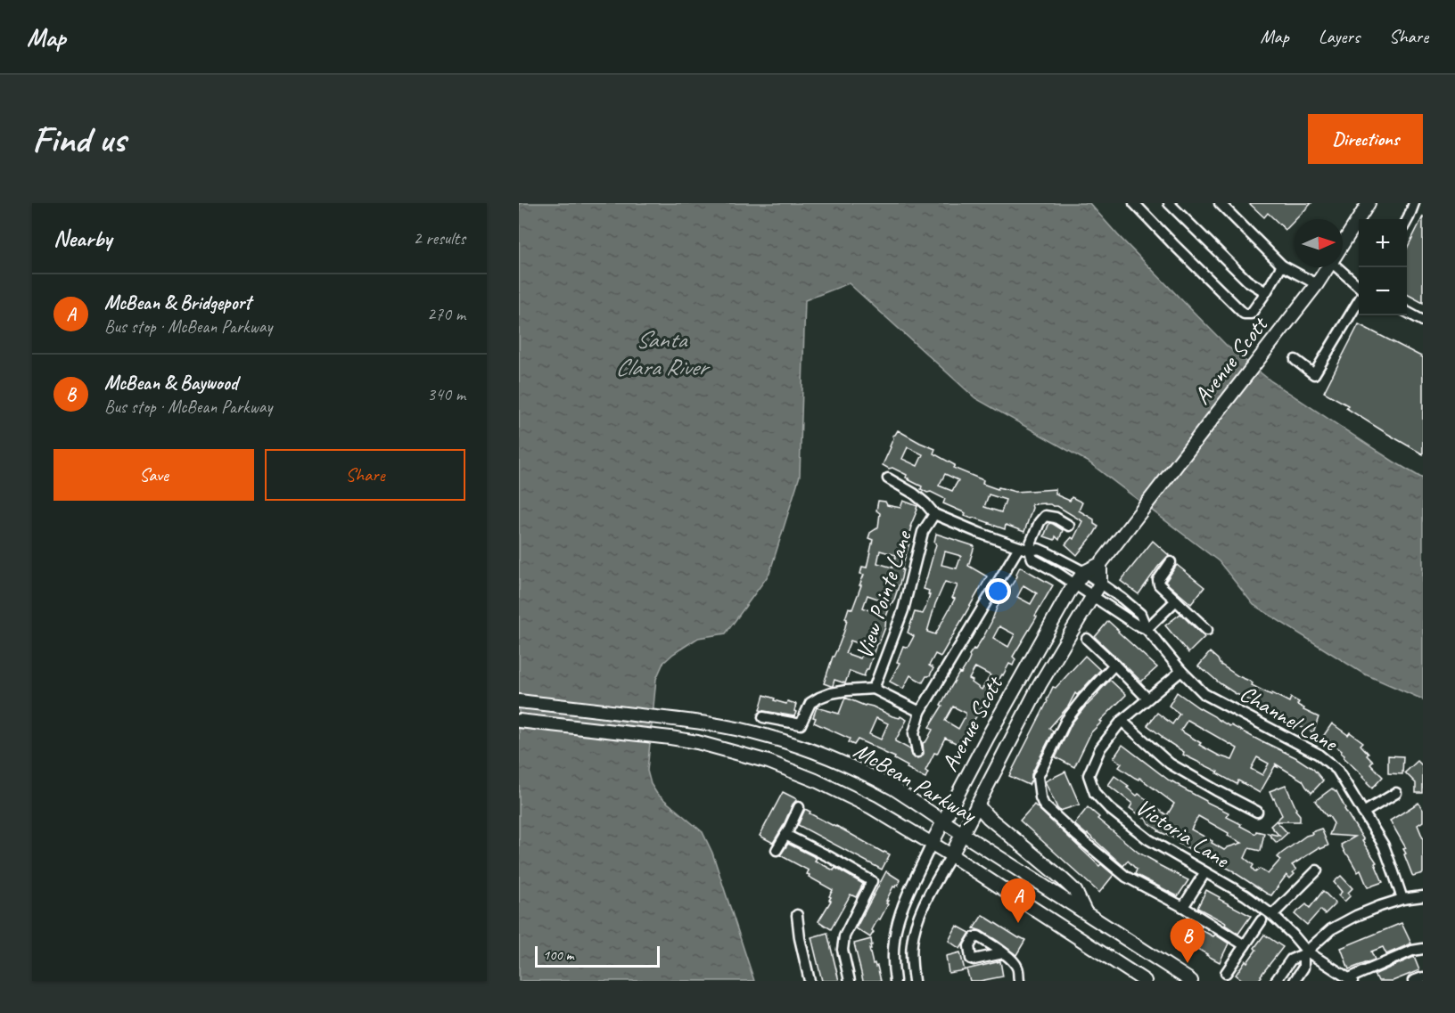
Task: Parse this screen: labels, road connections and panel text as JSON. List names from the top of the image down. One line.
{"streets":{"main road":["Avenue Scott","McBean Parkway"],"street":["View Pointe Lane","Channel Lane","Victoria Lane"]},"crossings":[["Avenue Scott","McBean Parkway"],["Channel Lane","Victoria Lane"]],"water":["Santa Clara River"],"scale_bar":"100 m","north":"right","page":{"header":"Map","nav":["Map","Layers","Share"],"buttons":["Directions",["Save","Share"]],"title":"Find us","heading":["Nearby","2 results"],"map_buttons":["+","−"],"list":[{"mark":"A","name":"McBean & Bridgeport","note":"Bus stop · McBean Parkway","value":"270 m"},{"mark":"B","name":"McBean & Baywood","note":"Bus stop · McBean Parkway","value":"340 m"}],"pins":["A","B"],"scale":"100 m"}}
